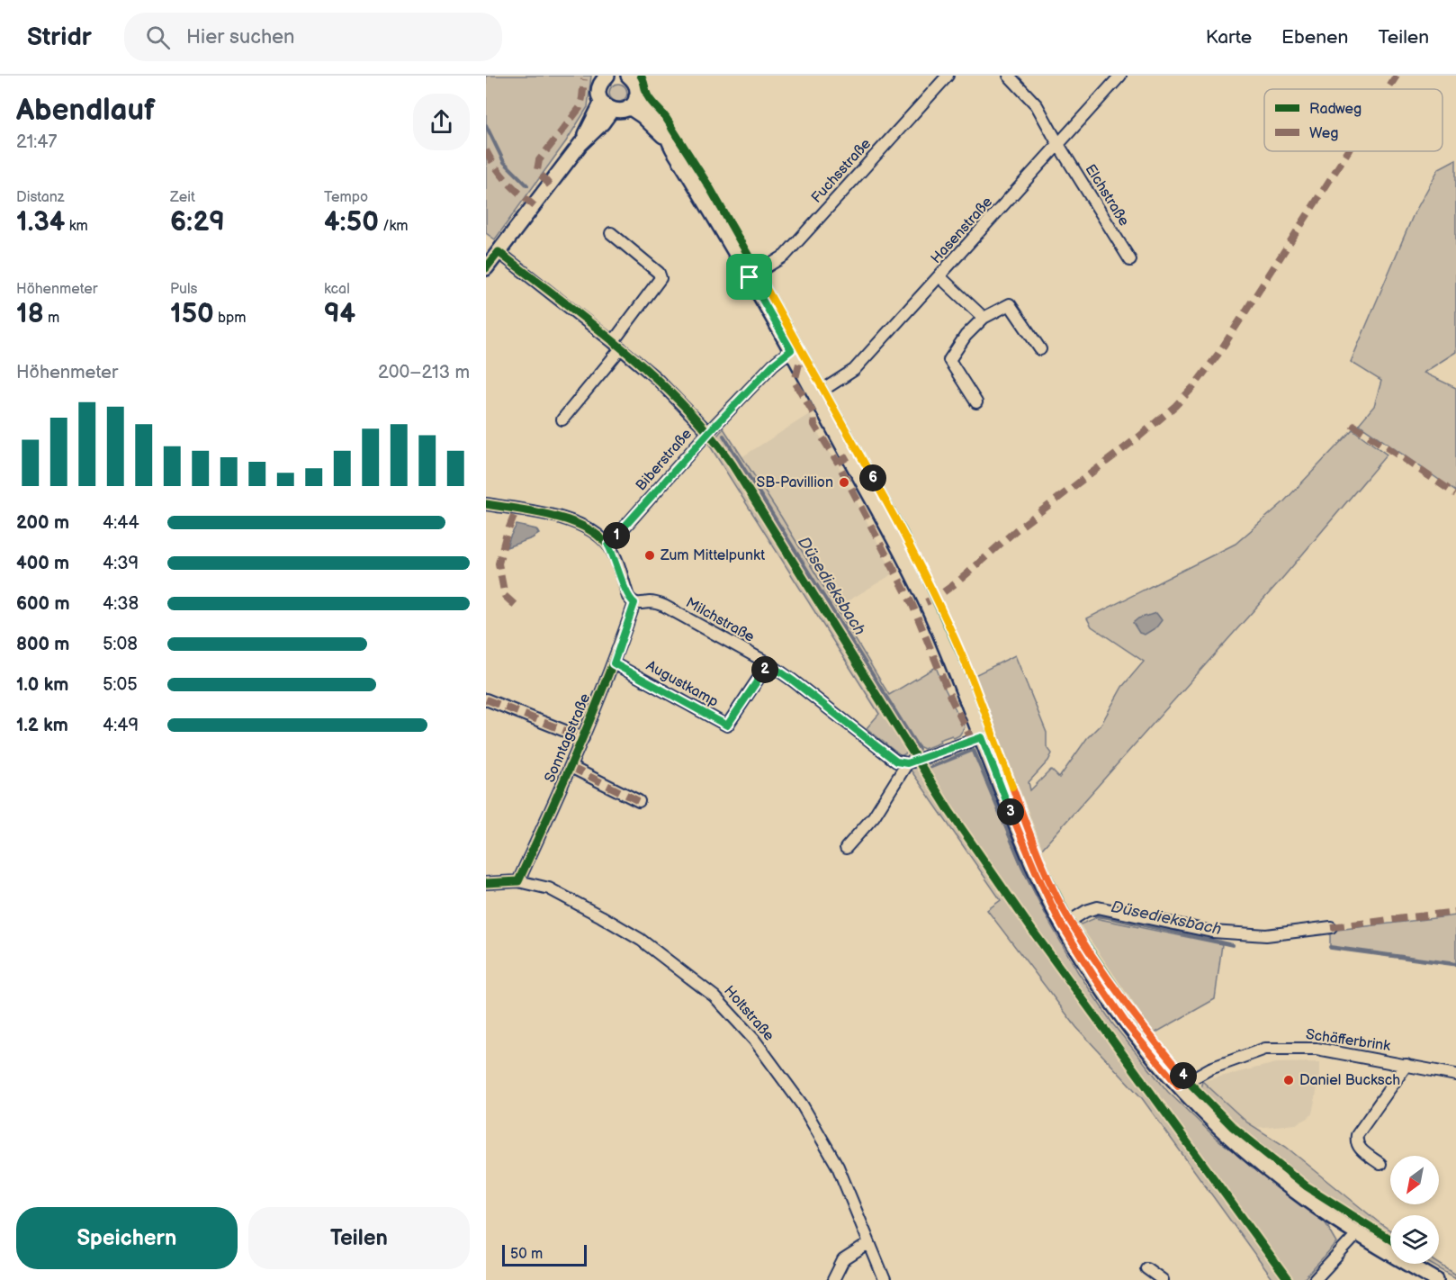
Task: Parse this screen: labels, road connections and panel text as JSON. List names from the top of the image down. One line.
{"streets":{"street":["Fuchsstraße","Elchstraße","Hasenstraße","Biberstraße","Milchstraße","Augustkamp","Sonntagstraße","Holtstraße","Schäfferbrink"]},"crossings":[["Elchstraße","Hasenstraße"],["Milchstraße","Augustkamp"],["Milchstraße","Sonntagstraße"],["Augustkamp","Sonntagstraße"],["Sonntagstraße","Holtstraße"]],"water":["Düsedieksbach"],"places":["SB-Pavillion","Zum Mittelpunkt","Daniel Bucksch"],"legend":["Radweg","Weg"],"scale_bar":"50 m","north":"bottom left","page":{"header":"Stridr","search":"Hier suchen","nav":["Karte","Ebenen","Teilen"],"heading":["Abendlauf","21:47"],"stats":[["Distanz","1.34 km"],["Zeit","6:29"],["Tempo","4:50 /km"],["Höhenmeter","18 m"],["Puls","150 bpm"],["kcal","94"]],"chart":["Höhenmeter","200–213 m"],"pins":["6","1","2","3","4"],"list":[{"name":"200 m","note":"4:44"},{"name":"400 m","note":"4:39"},{"name":"600 m","note":"4:38"},{"name":"800 m","note":"5:08"},{"name":"1.0 km","note":"5:05"},{"name":"1.2 km","note":"4:49"}],"buttons":["Speichern","Teilen"],"scale":"50 m"}}
